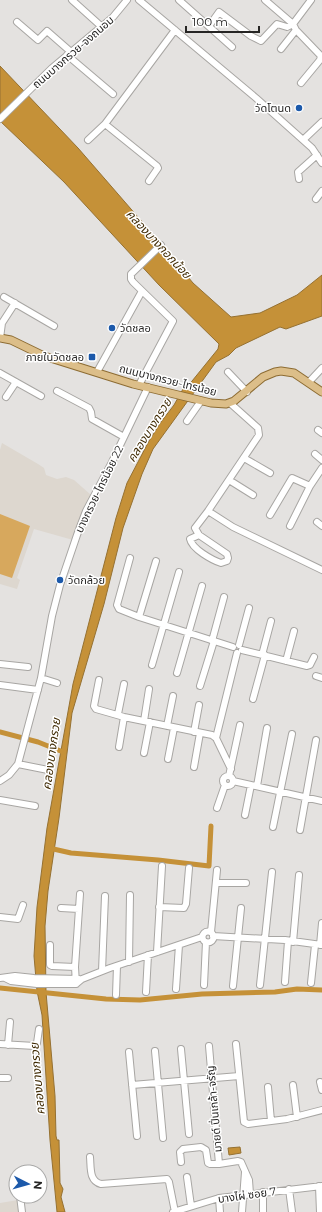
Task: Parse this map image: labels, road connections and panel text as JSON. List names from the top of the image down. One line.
{"streets":{"main road":["ถนนบางกรวย-ไทรน้อย"],"street":["ถนนบางกรวย-จงถนอม","บางกรวย-ไทรน้อย 22","มายด์ ปิ่นเกล้า-จรัญ","บางไผ่ ซอย 7"]},"crossings":[["ถนนบางกรวย-ไทรน้อย","บางกรวย-ไทรน้อย 22"],["มายด์ ปิ่นเกล้า-จรัญ","บางไผ่ ซอย 7"]],"water":["คลองบางกอกน้อย","คลองบางกรวย"],"places":{"other":["วัดโตนด","วัดชลอ","วัดกล้วย"],"transit":["ภายในวัดชลอ"]},"scale_bar":"100 m","north":"right"}
